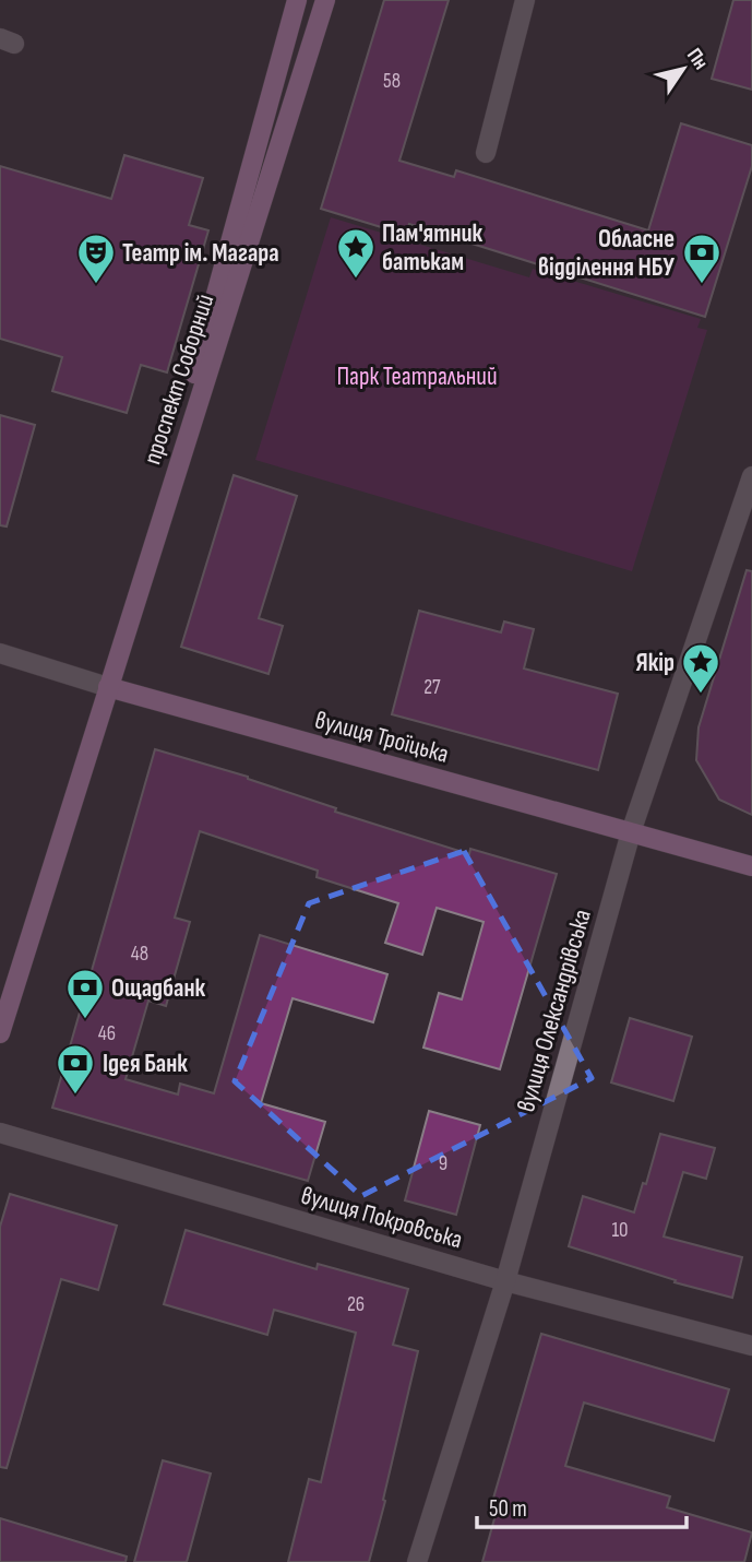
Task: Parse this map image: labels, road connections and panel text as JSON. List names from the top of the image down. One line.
{"streets":{"main road":["проспект Соборний","вулиця Троїцька"],"street":["вулиця Олександрівська","вулиця Покровська"]},"crossings":[["проспект Соборний","вулиця Троїцька"],["вулиця Троїцька","вулиця Олександрівська"],["вулиця Олександрівська","вулиця Покровська"]],"parks":["Парк Театральний"],"places":{"place":["Пам'ятник батькам","Якір"],"theatre":["Театр ім. Магара"],"bank":["Обласне відділення НБУ","Ощадбанк","Ідея Банк"]},"house_numbers":["58","27","48","46","9","10","26"],"scale_bar":"50 m","north":"top right"}
